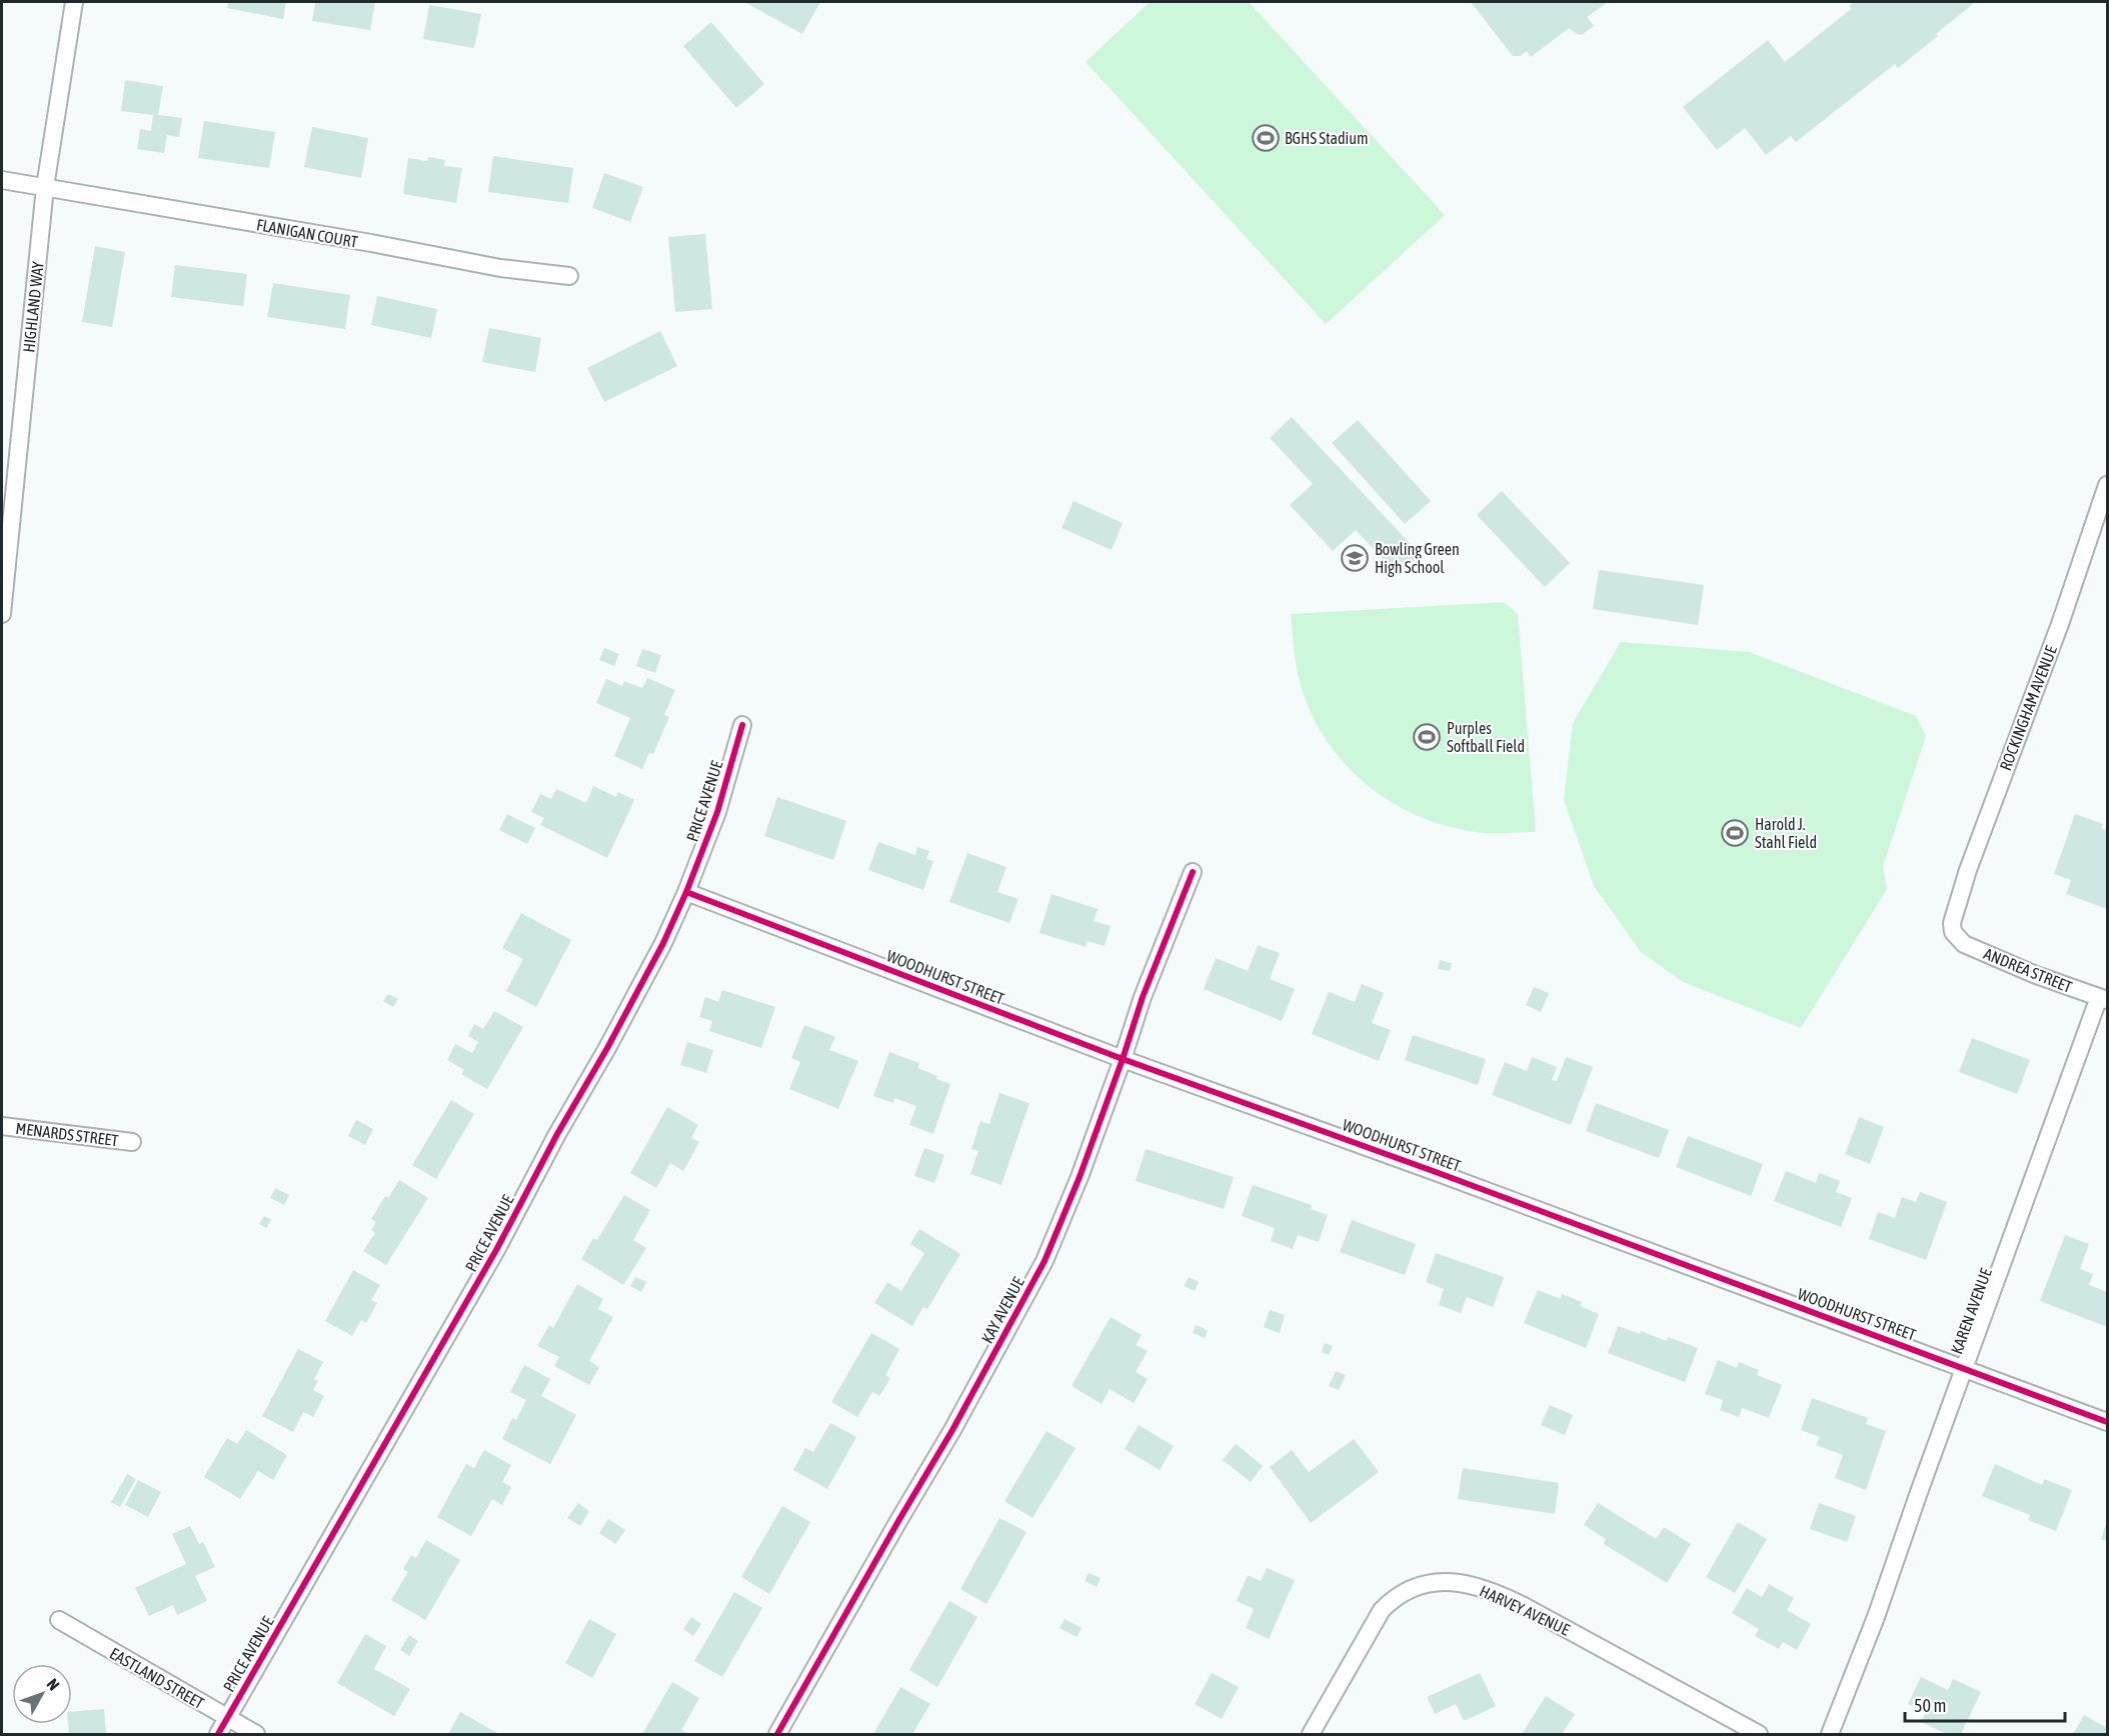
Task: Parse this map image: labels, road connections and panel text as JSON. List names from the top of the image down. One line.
{"streets":{"street":["FLANIGAN COURT","HIGHLAND WAY","ROCKINGHAM AVENUE","PRICE AVENUE","ANDREA STREET","WOODHURST STREET","MENARDS STREET","KAY AVENUE","KAREN AVENUE","HARVEY AVENUE","EASTLAND STREET"]},"crossings":[["FLANIGAN COURT","HIGHLAND WAY"],["ROCKINGHAM AVENUE","ANDREA STREET"],["PRICE AVENUE","WOODHURST STREET"],["PRICE AVENUE","EASTLAND STREET"],["ANDREA STREET","KAREN AVENUE"],["WOODHURST STREET","KAY AVENUE"],["WOODHURST STREET","KAREN AVENUE"]],"places":{"sports":["BGHS Stadium","Purples Softball Field","Harold J. Stahl Field"],"school or university":["Bowling Green High School"]},"scale_bar":"50 m","north":"top right"}
